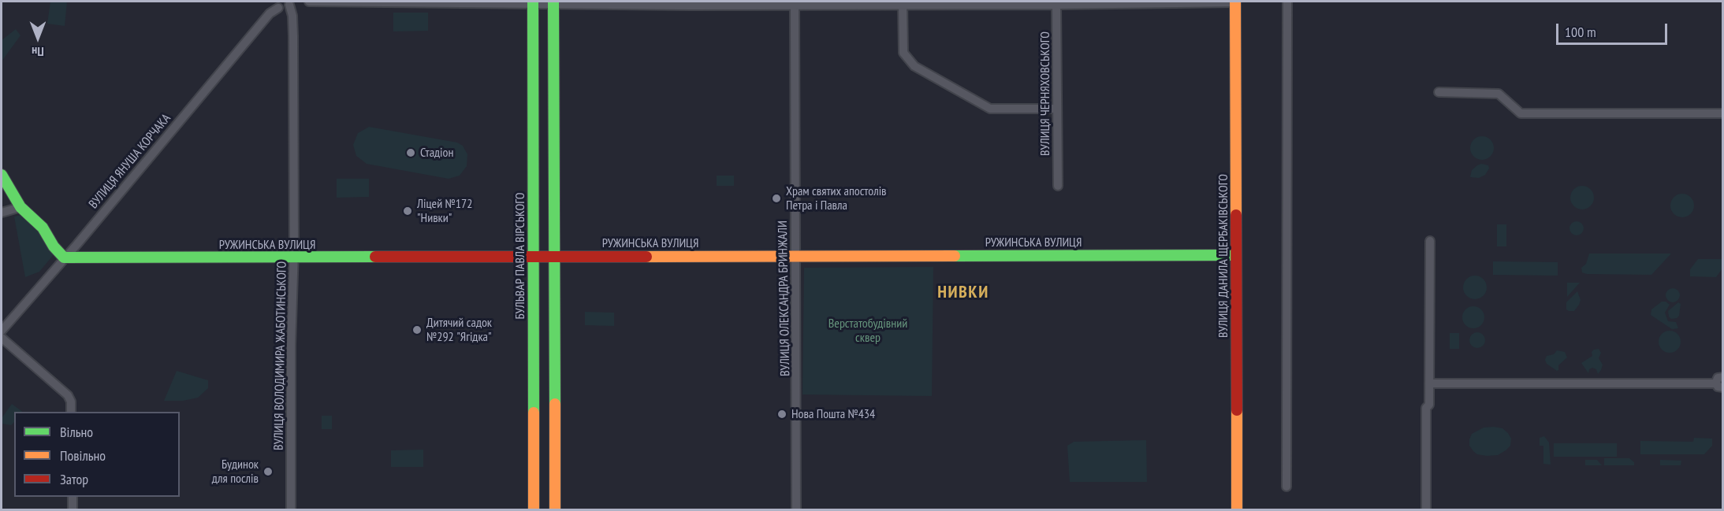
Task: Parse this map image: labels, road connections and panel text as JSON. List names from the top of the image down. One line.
{"streets":{"street":["ВУЛИЦЯ ЧЕРНЯХОВСЬКОГО","ВУЛИЦЯ ЯНУША КОРЧАКА","РУЖИНСЬКА ВУЛИЦЯ","БУЛЬВАР ПАВЛА ВІРСЬКОГО","ВУЛИЦЯ ДАНИЛА ЩЕРБАКІВСЬКОГО","ВУЛИЦЯ ОЛЕКСАНДРА БРИНЖАЛИ","ВУЛИЦЯ ВОЛОДИМИРА ЖАБОТИНСЬКОГО"]},"crossings":[["ВУЛИЦЯ ЯНУША КОРЧАКА","РУЖИНСЬКА ВУЛИЦЯ"],["ВУЛИЦЯ ЯНУША КОРЧАКА","ВУЛИЦЯ ВОЛОДИМИРА ЖАБОТИНСЬКОГО"],["РУЖИНСЬКА ВУЛИЦЯ","БУЛЬВАР ПАВЛА ВІРСЬКОГО"],["РУЖИНСЬКА ВУЛИЦЯ","ВУЛИЦЯ ДАНИЛА ЩЕРБАКІВСЬКОГО"],["РУЖИНСЬКА ВУЛИЦЯ","ВУЛИЦЯ ОЛЕКСАНДРА БРИНЖАЛИ"],["РУЖИНСЬКА ВУЛИЦЯ","ВУЛИЦЯ ВОЛОДИМИРА ЖАБОТИНСЬКОГО"]],"districts":["НИВКИ"],"parks":["Верстатобудівний сквер"],"places":["Стадіон","Храм святих апостолів Петра і Павла","Ліцей №172 \"Нивки\"","Дитячий садок №292 \"Ягідка\"","Нова Пошта №434","Будинок для послів"],"legend":["Вільно","Повільно","Затор"],"scale_bar":"100 m","north":"bottom"}
